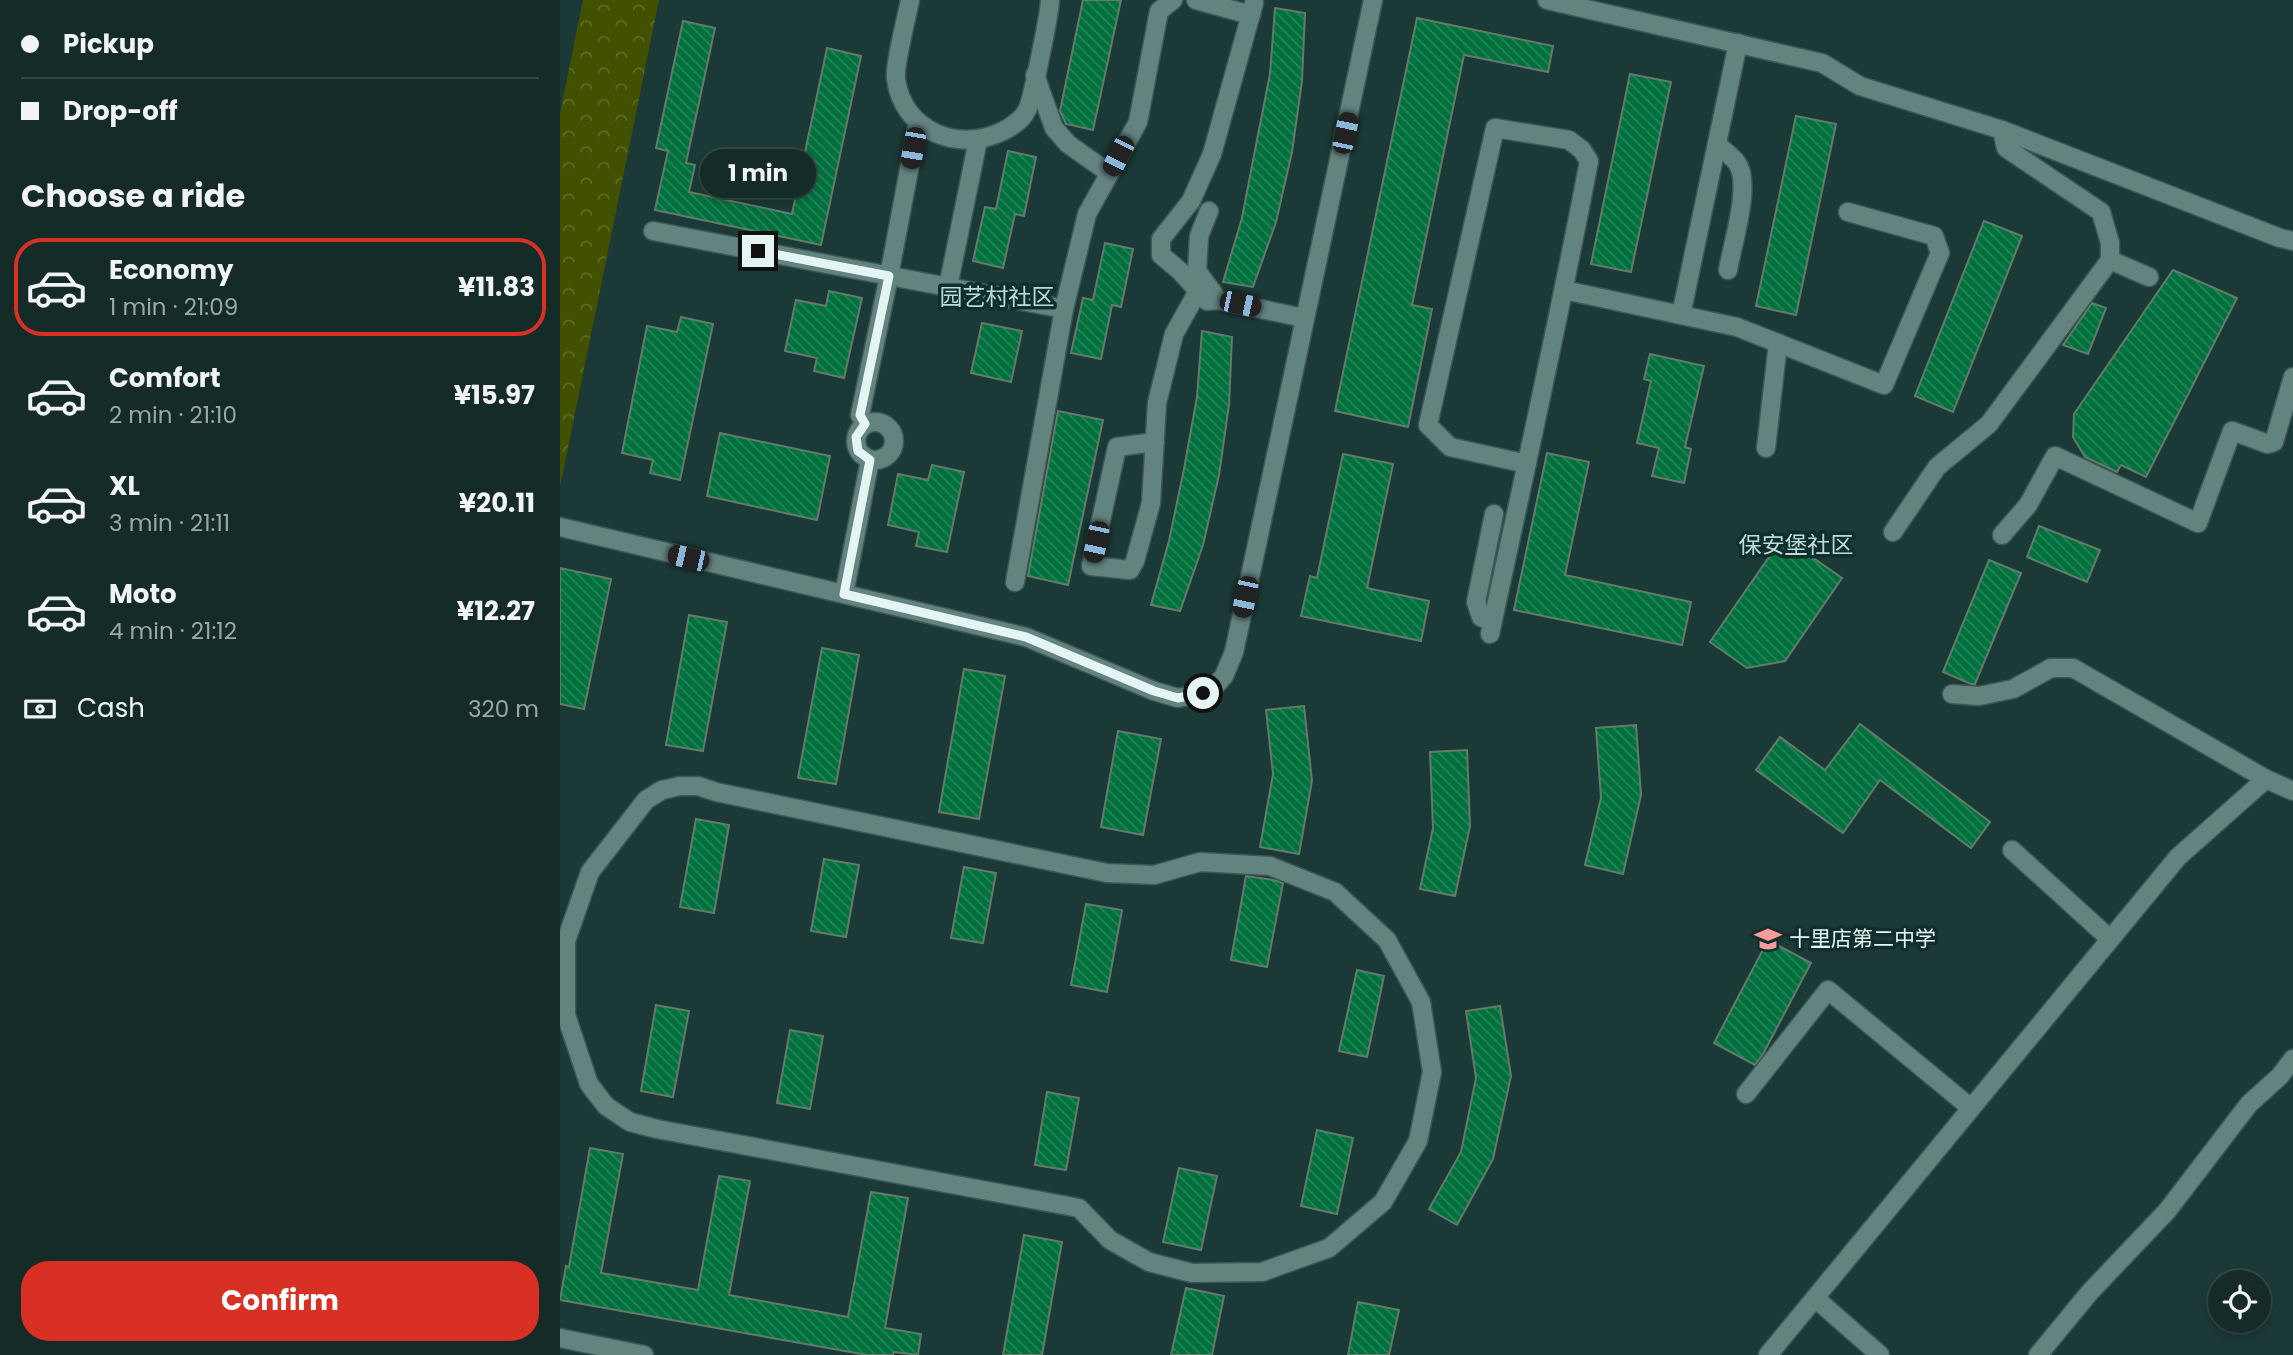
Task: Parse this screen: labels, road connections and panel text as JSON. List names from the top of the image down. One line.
{"districts":["园艺村社区","保安堡社区"],"places":{"school or university":["十里店第二中学"]},"page":{"banner":["Pickup","Drop-off"],"bubble":"1 min","heading":"Choose a ride","list":[{"name":"Economy","note":"1 min · 21:09","value":"¥11.83"},{"name":"Comfort","note":"2 min · 21:10","value":"¥15.97"},{"name":"XL","note":"3 min · 21:11","value":"¥20.11"},{"name":"Moto","note":"4 min · 21:12","value":"¥12.27"}],"pay":["Cash","320 m"],"buttons":"Confirm"}}
